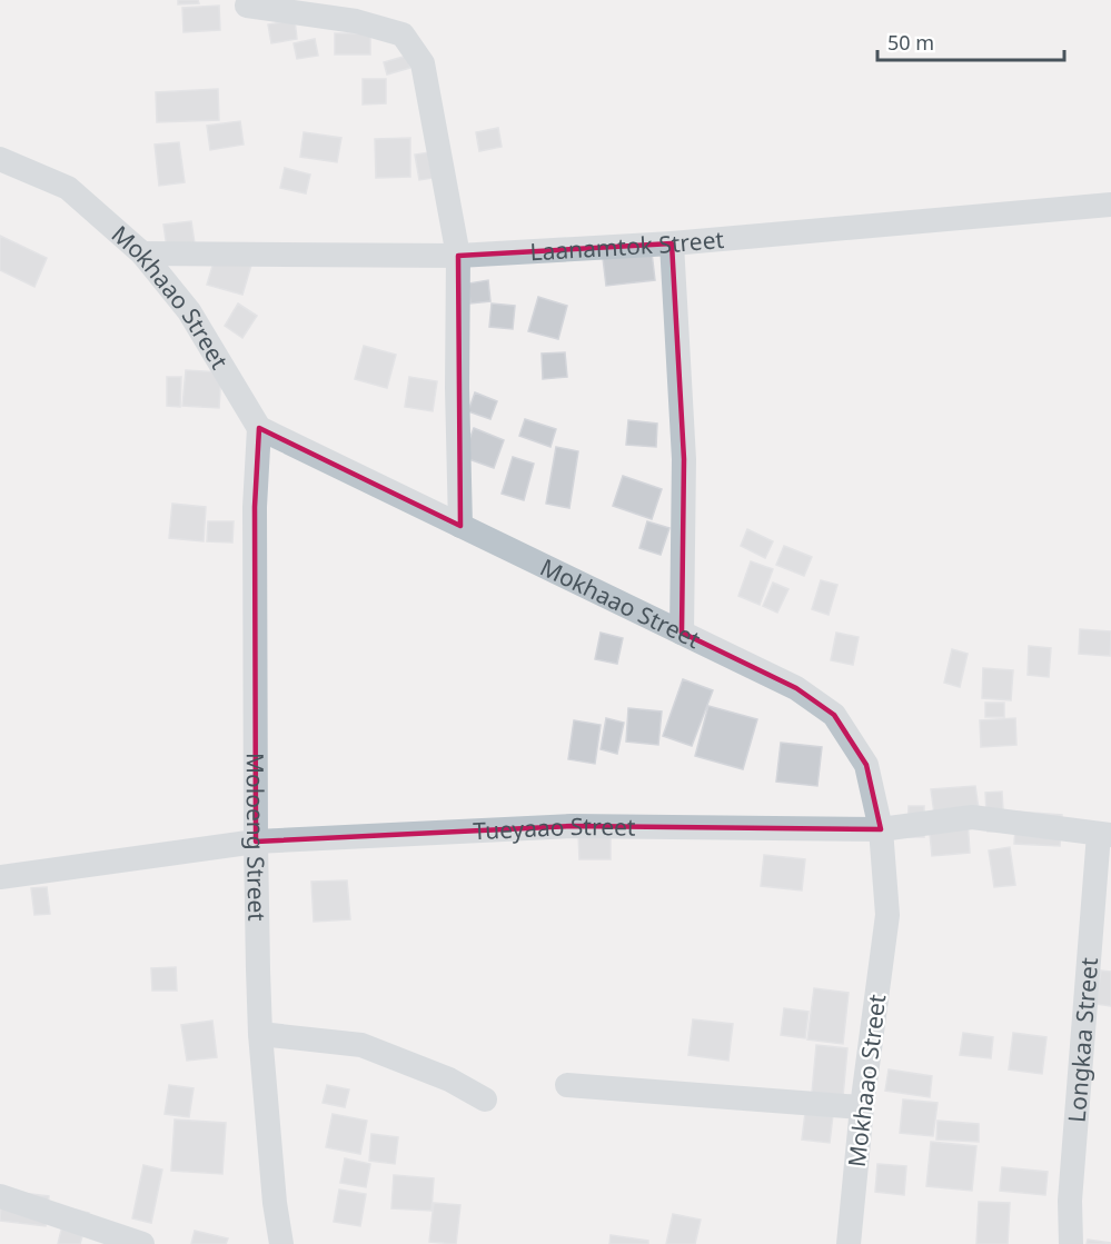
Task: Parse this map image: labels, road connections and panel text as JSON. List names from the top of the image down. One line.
{"streets":{"street":["Laanamtok Street","Mokhaao Street","Tueyaao Street","Moloeng Street","Longkaa Street"]},"crossings":[["Laanamtok Street","Mokhaao Street"],["Mokhaao Street","Tueyaao Street"],["Mokhaao Street","Moloeng Street"],["Tueyaao Street","Moloeng Street"],["Tueyaao Street","Longkaa Street"]],"scale_bar":"50 m"}
